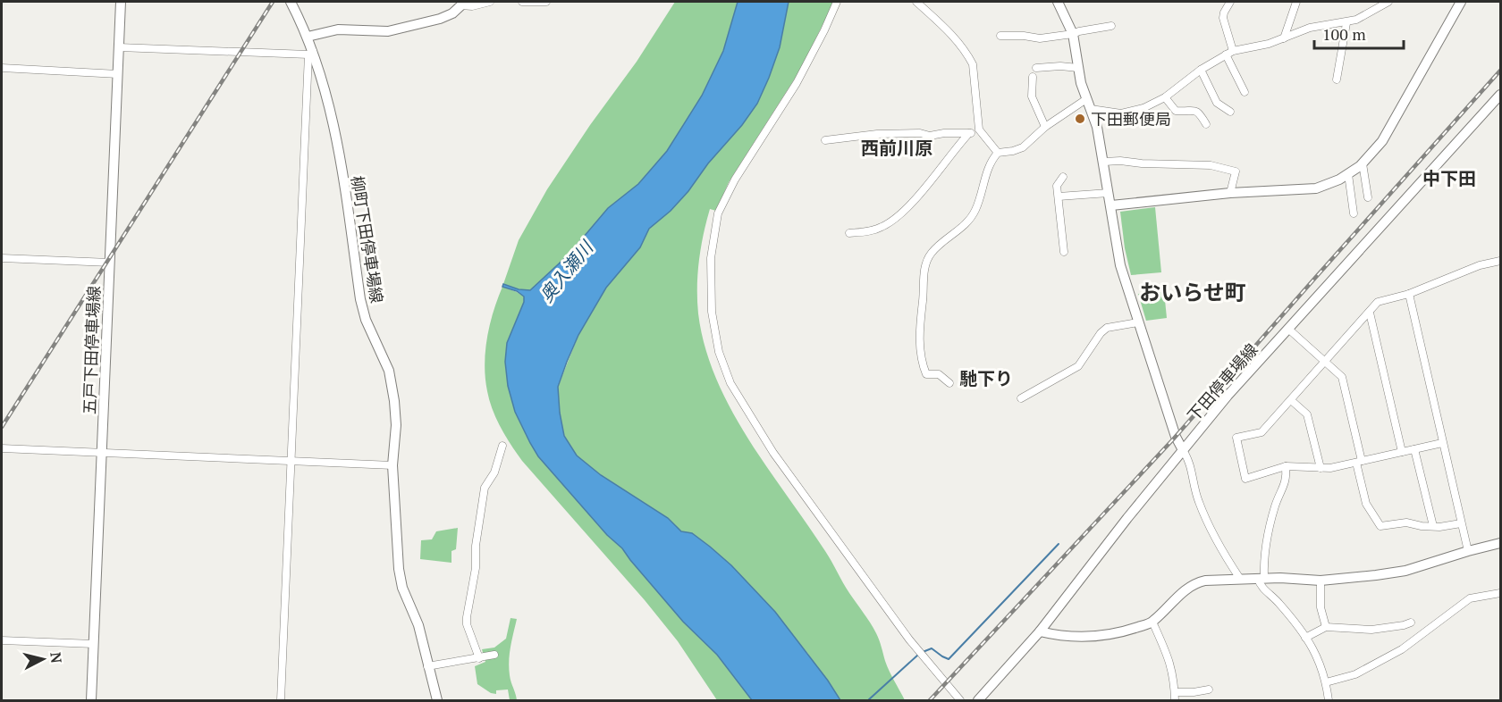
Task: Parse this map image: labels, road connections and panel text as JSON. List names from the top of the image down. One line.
{"streets":{"main road":["柳町下田停車場線","五戸下田停車場線","下田停車場線"]},"districts":["西前川原","中下田","おいらせ町","馳下り"],"water":["奥入瀬川"],"places":["下田郵便局"],"scale_bar":"100 m","north":"right"}
